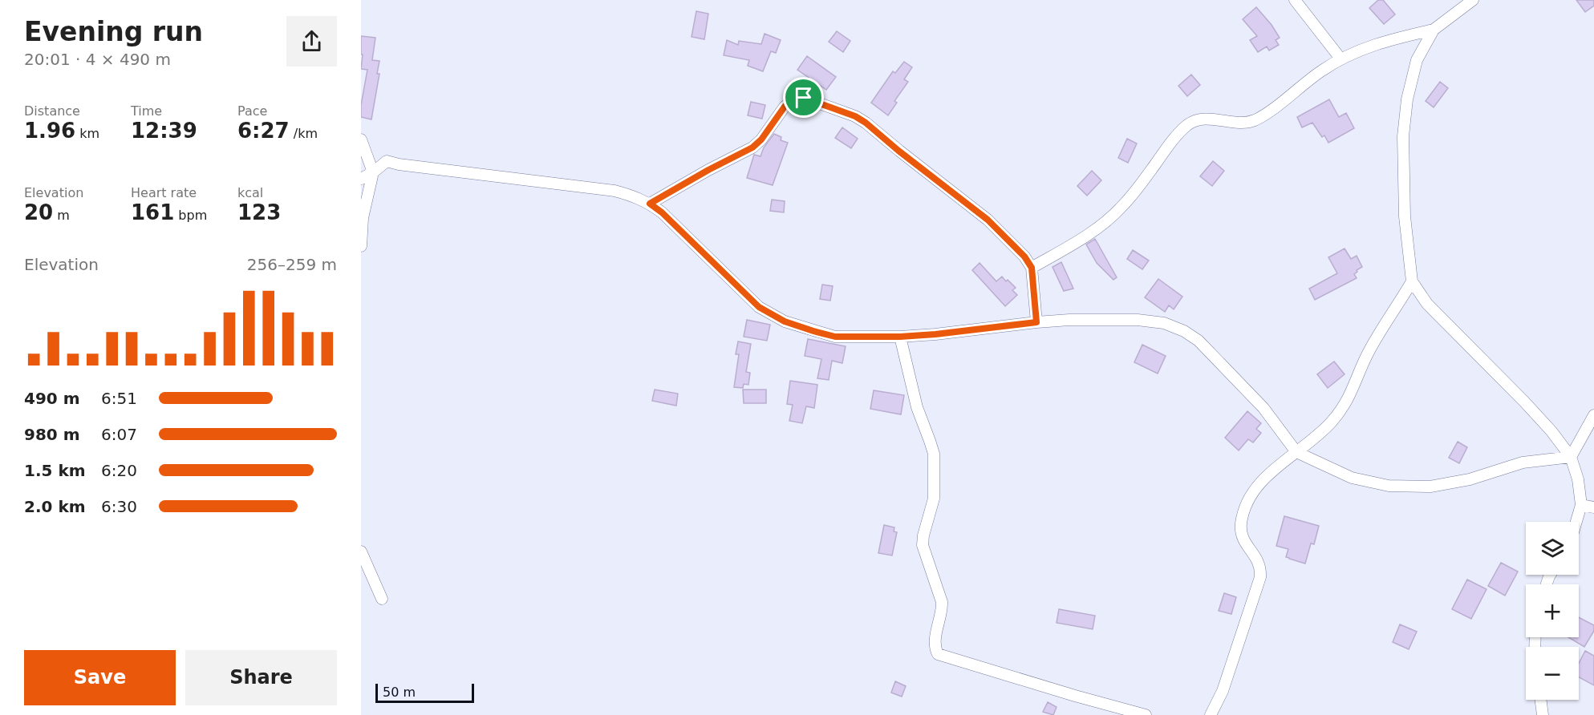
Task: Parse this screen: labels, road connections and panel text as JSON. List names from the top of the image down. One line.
{"scale_bar":"50 m","page":{"heading":["Evening run","20:01 · 4 × 490 m"],"stats":[["Distance","1.96 km"],["Time","12:39"],["Pace","6:27 /km"],["Elevation","20 m"],["Heart rate","161 bpm"],["kcal","123"]],"chart":["Elevation","256–259 m"],"list":[{"name":"490 m","note":"6:51"},{"name":"980 m","note":"6:07"},{"name":"1.5 km","note":"6:20"},{"name":"2.0 km","note":"6:30"}],"map_buttons":["+","−"],"buttons":["Save","Share"],"scale":"50 m"}}
